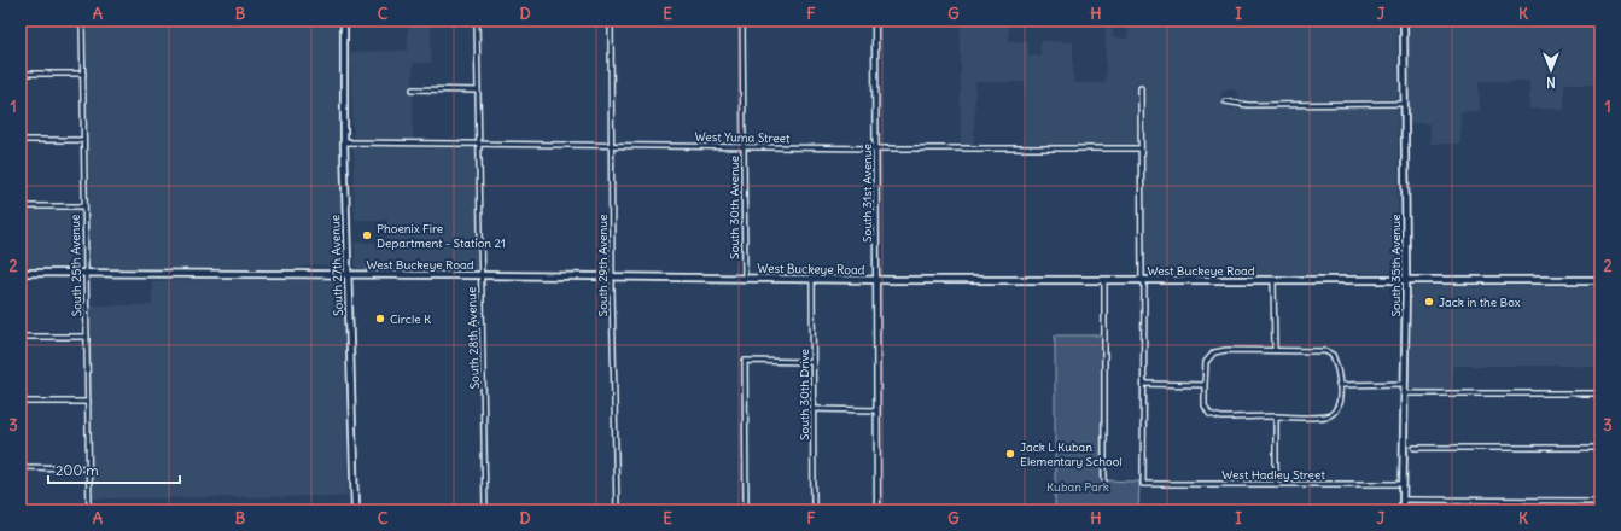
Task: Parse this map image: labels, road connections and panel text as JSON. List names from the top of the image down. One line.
{"streets":{"main road":["West Buckeye Road","South 27th Avenue","South 35th Avenue"],"street":["West Yuma Street","South 31st Avenue","South 30th Avenue","South 25th Avenue","South 29th Avenue","South 28th Avenue","South 30th Drive","West Hadley Street"]},"crossings":[["West Yuma Street","South 31st Avenue"],["West Yuma Street","South 30th Avenue"],["West Yuma Street","South 27th Avenue"],["West Yuma Street","South 29th Avenue"],["West Yuma Street","South 28th Avenue"],["South 31st Avenue","West Buckeye Road"],["South 30th Avenue","West Buckeye Road"],["West Buckeye Road","South 25th Avenue"],["West Buckeye Road","South 27th Avenue"],["West Buckeye Road","South 29th Avenue"],["West Buckeye Road","South 35th Avenue"],["West Buckeye Road","South 28th Avenue"],["West Buckeye Road","South 30th Drive"],["South 35th Avenue","West Hadley Street"]],"parks":["Kuban Park"],"places":["Phoenix Fire Department - Station 21","Jack in the Box","Circle K","Jack L Kuban Elementary School"],"scale_bar":"200 m","north":"bottom","grid":{"columns":["A","B","C","D","E","F","G","H","I","J","K"],"rows":["1","2","3"]}}
